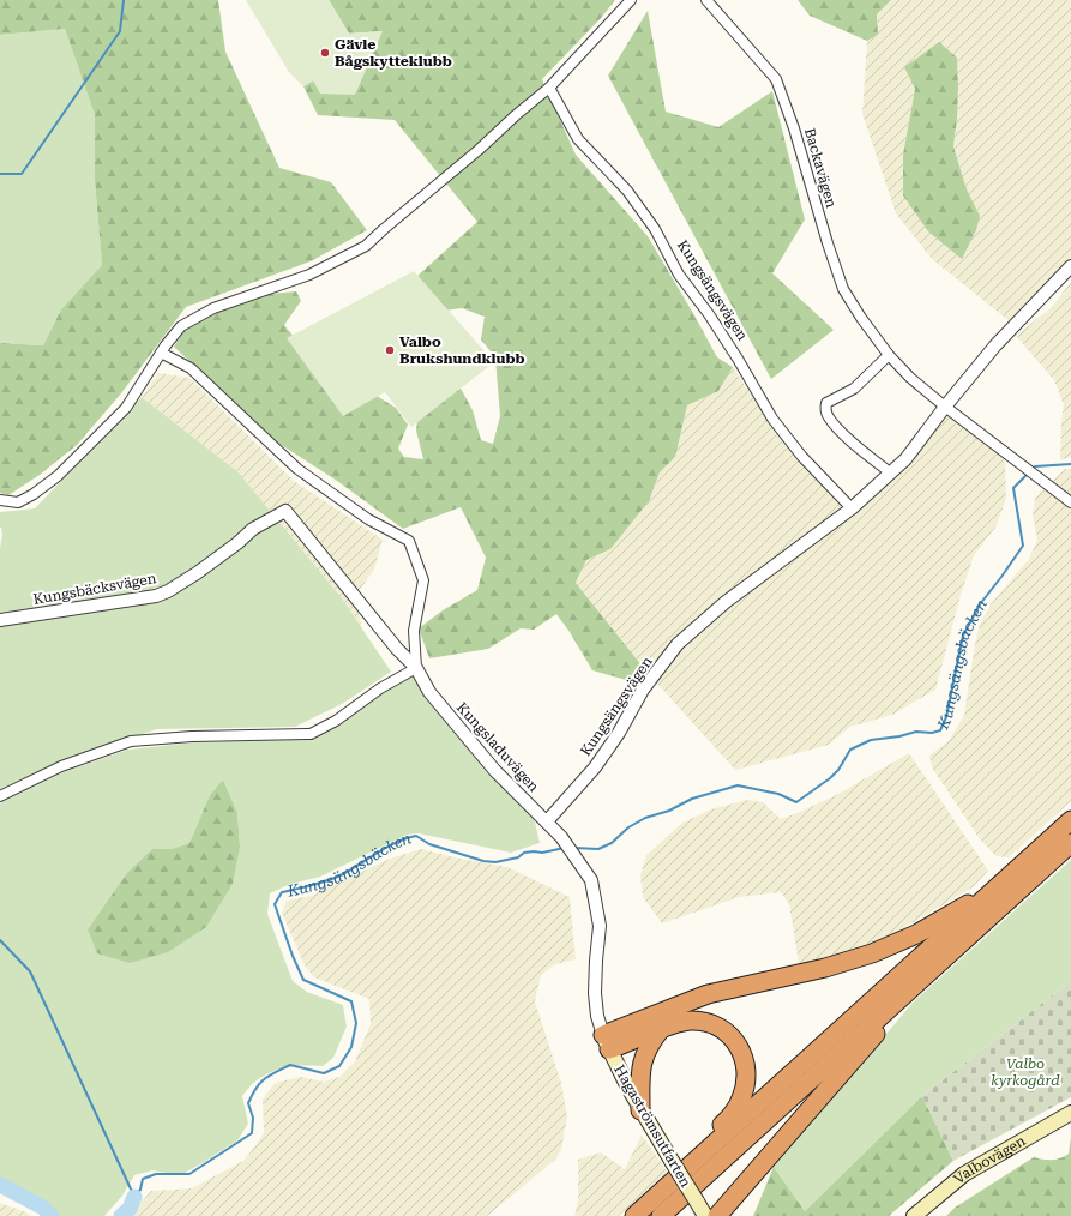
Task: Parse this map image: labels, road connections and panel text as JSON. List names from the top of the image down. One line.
{"streets":{"main road":["Hagaströmsutfarten","Valbovägen"],"street":["Backavägen","Kungsängsvägen","Kungsbäcksvägen","Kungsladuvägen"]},"crossings":[["Backavägen","Kungsängsvägen"],["Kungsängsvägen","Kungsladuvägen"],["Kungsbäcksvägen","Kungsladuvägen"],["Kungsladuvägen","Hagaströmsutfarten"]],"water":["Kungsängsbäcken"],"parks":["Valbo kyrkogård"],"places":["Gävle Bågskytteklubb","Valbo Brukshundklubb"]}
